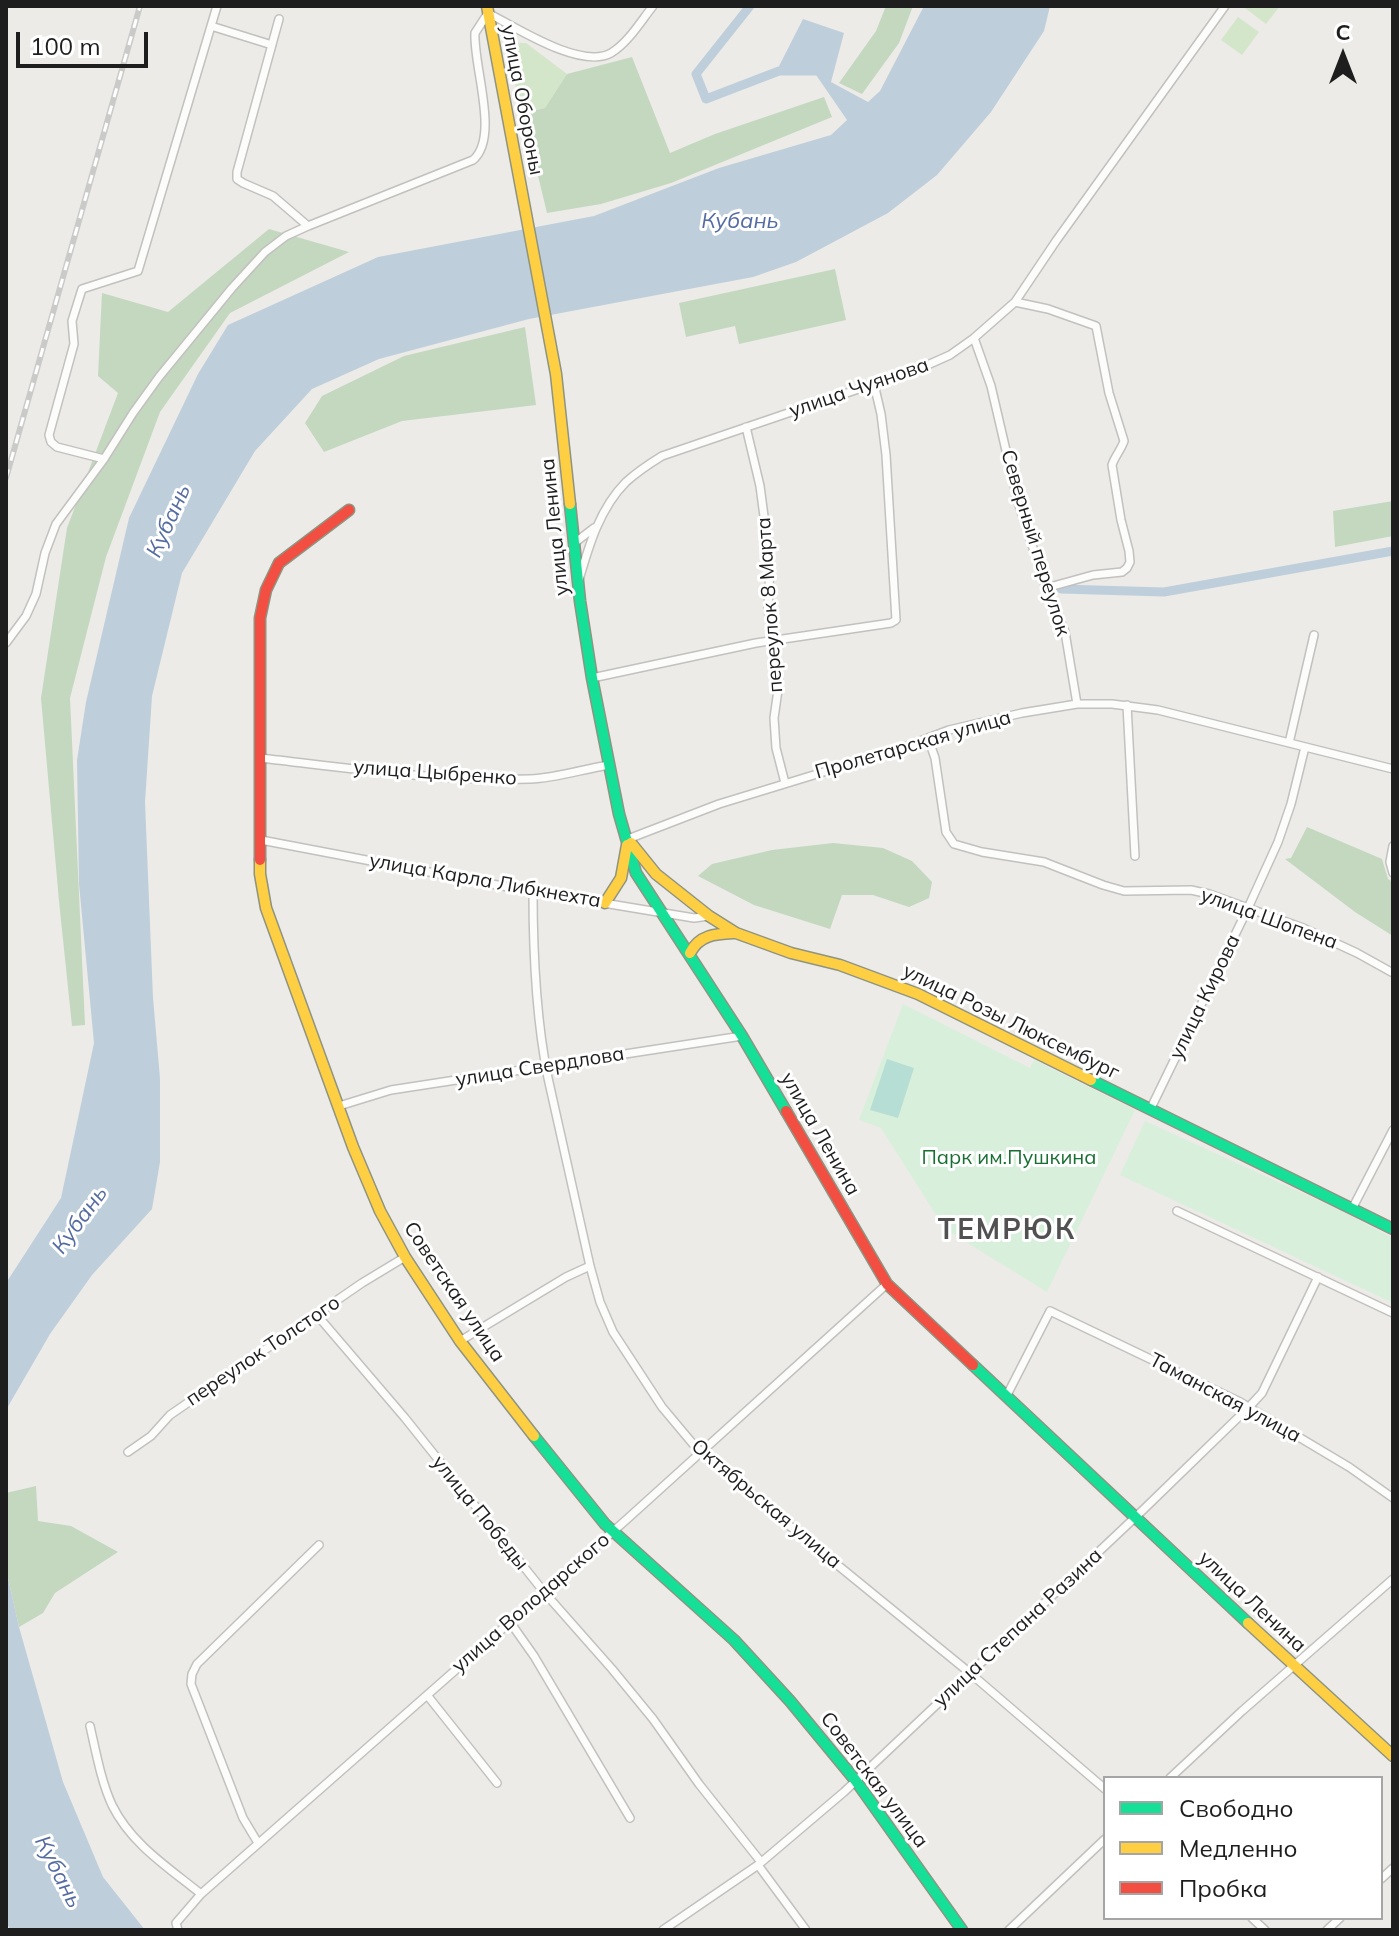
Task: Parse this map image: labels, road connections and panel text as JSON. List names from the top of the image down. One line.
{"streets":{"street":["улица Обороны","улица Чуянова","улица Ленина","Северный переулок","переулок 8 Марта","Пролетарская улица","улица Цыбренко","улица Карла Либкнехта","улица Шопена","улица Кирова","улица Розы Люксембург","улица Свердлова","Советская улица","переулок Толстого","Таманская улица","Октябрьская улица","улица Победы","улица Володарского","улица Степана Разина"]},"crossings":[["улица Обороны","улица Ленина"],["улица Чуянова","улица Ленина"],["улица Чуянова","Северный переулок"],["улица Чуянова","переулок 8 Марта"],["улица Ленина","Пролетарская улица"],["улица Ленина","улица Цыбренко"],["улица Ленина","улица Карла Либкнехта"],["улица Ленина","улица Розы Люксембург"],["улица Ленина","улица Свердлова"],["улица Ленина","Таманская улица"],["улица Ленина","улица Володарского"],["улица Ленина","улица Степана Разина"],["Северный переулок","Пролетарская улица"],["переулок 8 Марта","Пролетарская улица"],["Пролетарская улица","улица Шопена"],["Пролетарская улица","улица Кирова"],["Пролетарская улица","улица Розы Люксембург"],["улица Цыбренко","Советская улица"],["улица Карла Либкнехта","улица Розы Люксембург"],["улица Карла Либкнехта","Советская улица"],["улица Карла Либкнехта","Октябрьская улица"],["улица Шопена","улица Кирова"],["улица Кирова","улица Розы Люксембург"],["улица Свердлова","Советская улица"],["улица Свердлова","Октябрьская улица"],["Советская улица","переулок Толстого"],["Советская улица","улица Володарского"],["Советская улица","улица Степана Разина"],["переулок Толстого","улица Победы"],["Таманская улица","улица Степана Разина"],["Октябрьская улица","улица Володарского"],["Октябрьская улица","улица Степана Разина"],["улица Победы","улица Володарского"],["улица Победы","улица Степана Разина"]],"districts":["ТЕМРЮК"],"water":["Кубань"],"parks":["Парк им.Пушкина"],"legend":["Свободно","Медленно","Пробка"],"scale_bar":"100 m","north":"top"}
